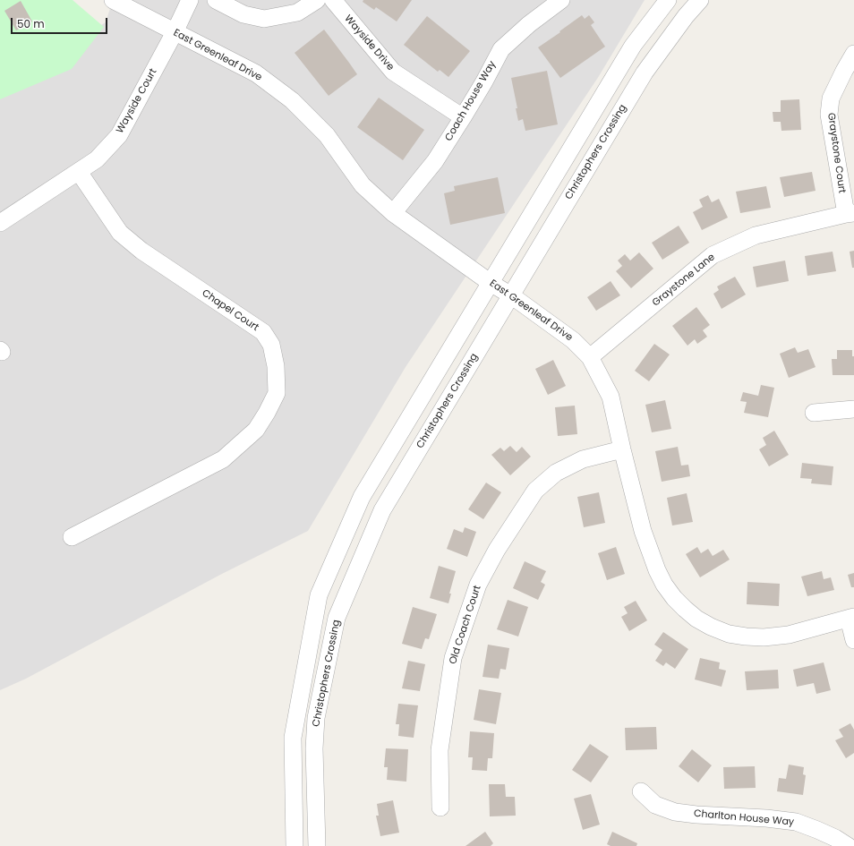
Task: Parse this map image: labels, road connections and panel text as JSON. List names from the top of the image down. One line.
{"streets":{"street":["Wayside Drive","East Greenleaf Drive","Wayside Court","Coach House Way","Christophers Crossing","Graystone Court","Graystone Lane","Chapel Court","Old Coach Court","Charlton House Way"]},"crossings":[["Wayside Drive","Coach House Way"],["East Greenleaf Drive","Wayside Court"],["East Greenleaf Drive","Coach House Way"],["East Greenleaf Drive","Christophers Crossing"],["East Greenleaf Drive","Graystone Lane"],["East Greenleaf Drive","Old Coach Court"],["Wayside Court","Chapel Court"],["Graystone Court","Graystone Lane"]],"scale_bar":"50 m"}
